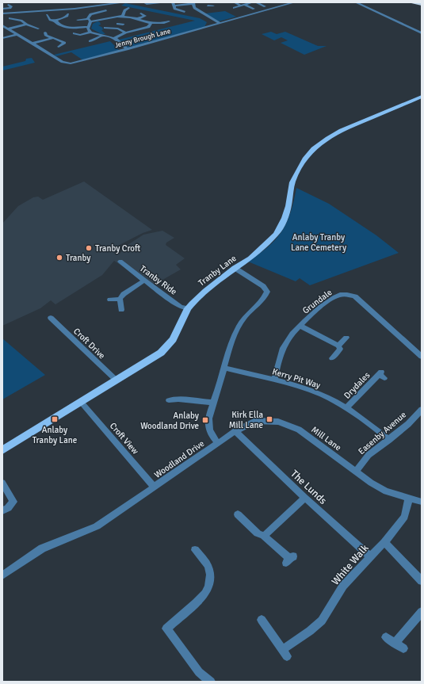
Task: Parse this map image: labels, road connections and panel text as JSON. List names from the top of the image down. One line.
{"streets":{"main road":["Tranby Lane"],"street":["Jenny Brough Lane","Tranby Ride","Grundale","Croft Drive","Kerry Pit Way","Drydales","Easenby Avenue","Croft View","Mill Lane","Woodland Drive","The Lunds","White Walk"]},"crossings":[["Tranby Lane","Tranby Ride"],["Tranby Lane","Croft Drive"],["Tranby Lane","Croft View"],["Tranby Lane","Woodland Drive"],["Grundale","Kerry Pit Way"],["Kerry Pit Way","Drydales"],["Kerry Pit Way","Easenby Avenue"],["Kerry Pit Way","Woodland Drive"],["Easenby Avenue","Mill Lane"],["Croft View","Woodland Drive"],["Mill Lane","Woodland Drive"],["Mill Lane","The Lunds"],["Mill Lane","White Walk"],["The Lunds","White Walk"]],"parks":["Anlaby Tranby Lane Cemetery"],"places":{"other":["Tranby Croft","Tranby"],"transit":["Anlaby Tranby Lane","Kirk Ella Mill Lane","Anlaby Woodland Drive"]}}
